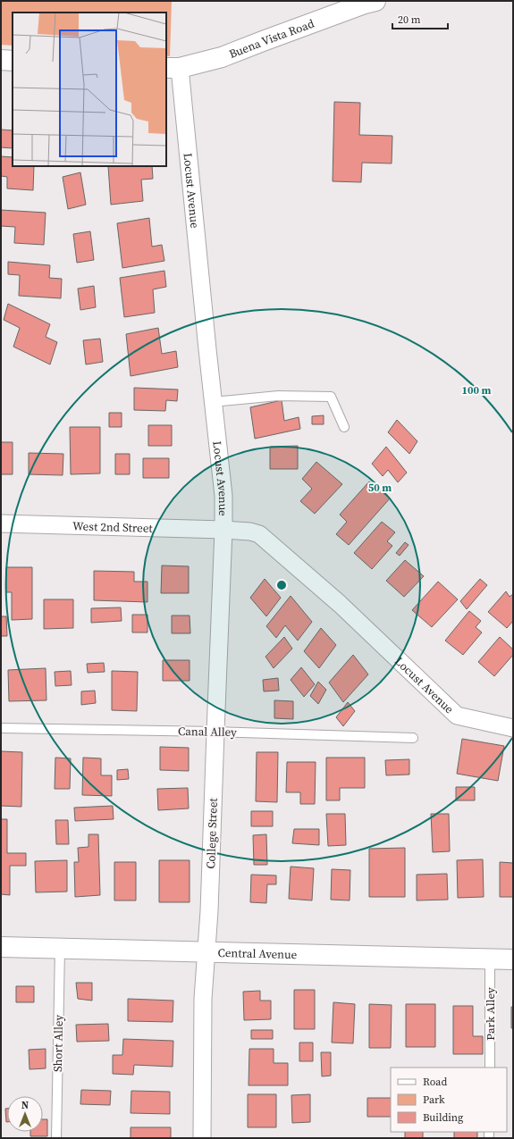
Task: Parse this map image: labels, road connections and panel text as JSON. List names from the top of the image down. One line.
{"streets":{"street":["Buena Vista Road","Locust Avenue","West 2nd Street","College Street","Central Avenue"],"lane":["Canal Alley","Park Alley","Short Alley"]},"crossings":[["Buena Vista Road","Locust Avenue"],["Locust Avenue","West 2nd Street"],["Locust Avenue","College Street"],["West 2nd Street","College Street"],["Canal Alley","College Street"],["College Street","Central Avenue"],["Central Avenue","Park Alley"],["Central Avenue","Short Alley"]],"legend":["Road","Park","Building"],"scale_bar":"20 m","north":"top","rings":["100 m","50 m"]}
